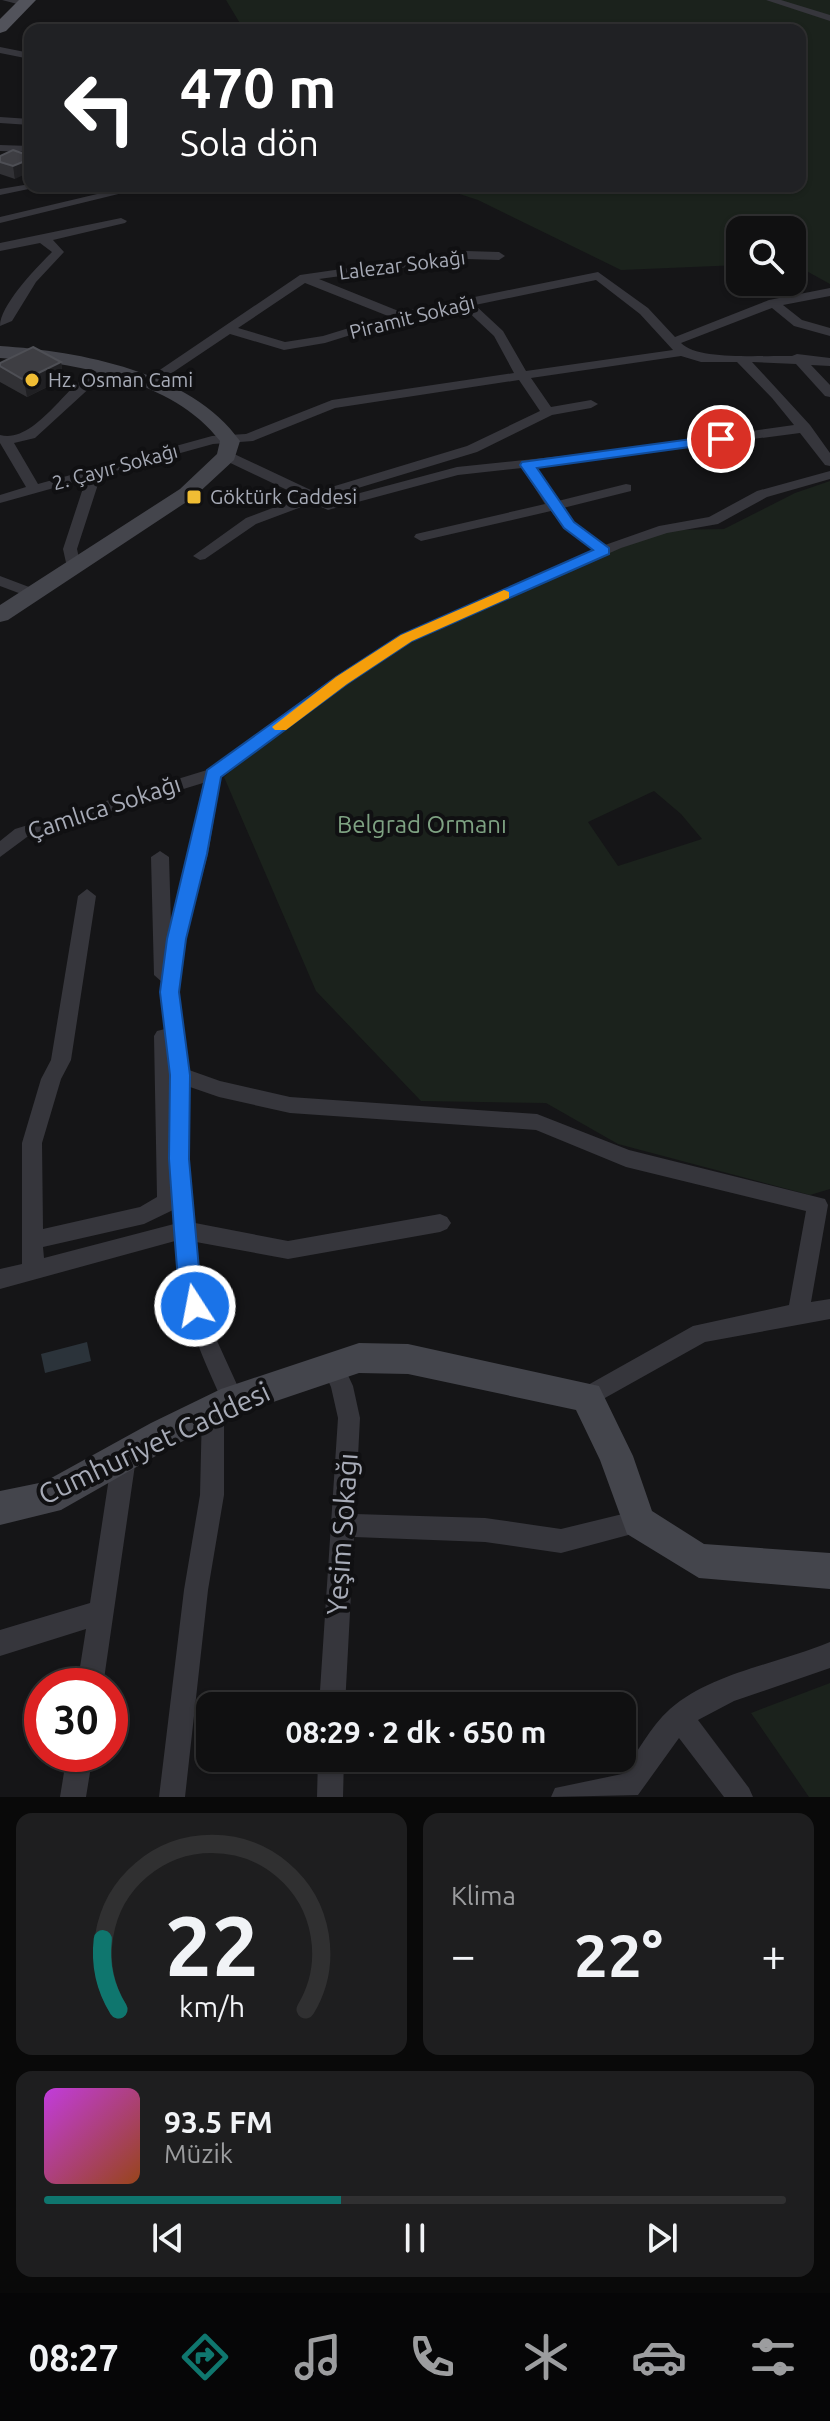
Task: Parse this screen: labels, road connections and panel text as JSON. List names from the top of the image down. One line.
{"streets":{"main road":["Cumhuriyet Caddesi"],"street":["Lalezar Sokağı","Piramit Sokağı","2. Çayır Sokağı","Çamlıca Sokağı","Yeşim Sokağı"]},"crossings":[["Cumhuriyet Caddesi","Yeşim Sokağı"]],"parks":["Belgrad Ormanı"],"places":{"other":["Hz. Osman Cami"],"transit":["Göktürk Caddesi"]},"page":{"turn":["470 m","Sola dön"],"limit":"30","trip":"08:29 · 2 dk · 650 m","tile":"Klima","heat":["−","22°","+"],"song":["93.5 FM","Müzik"],"tabs":"08:27","gauge":["22","km/h"]}}
